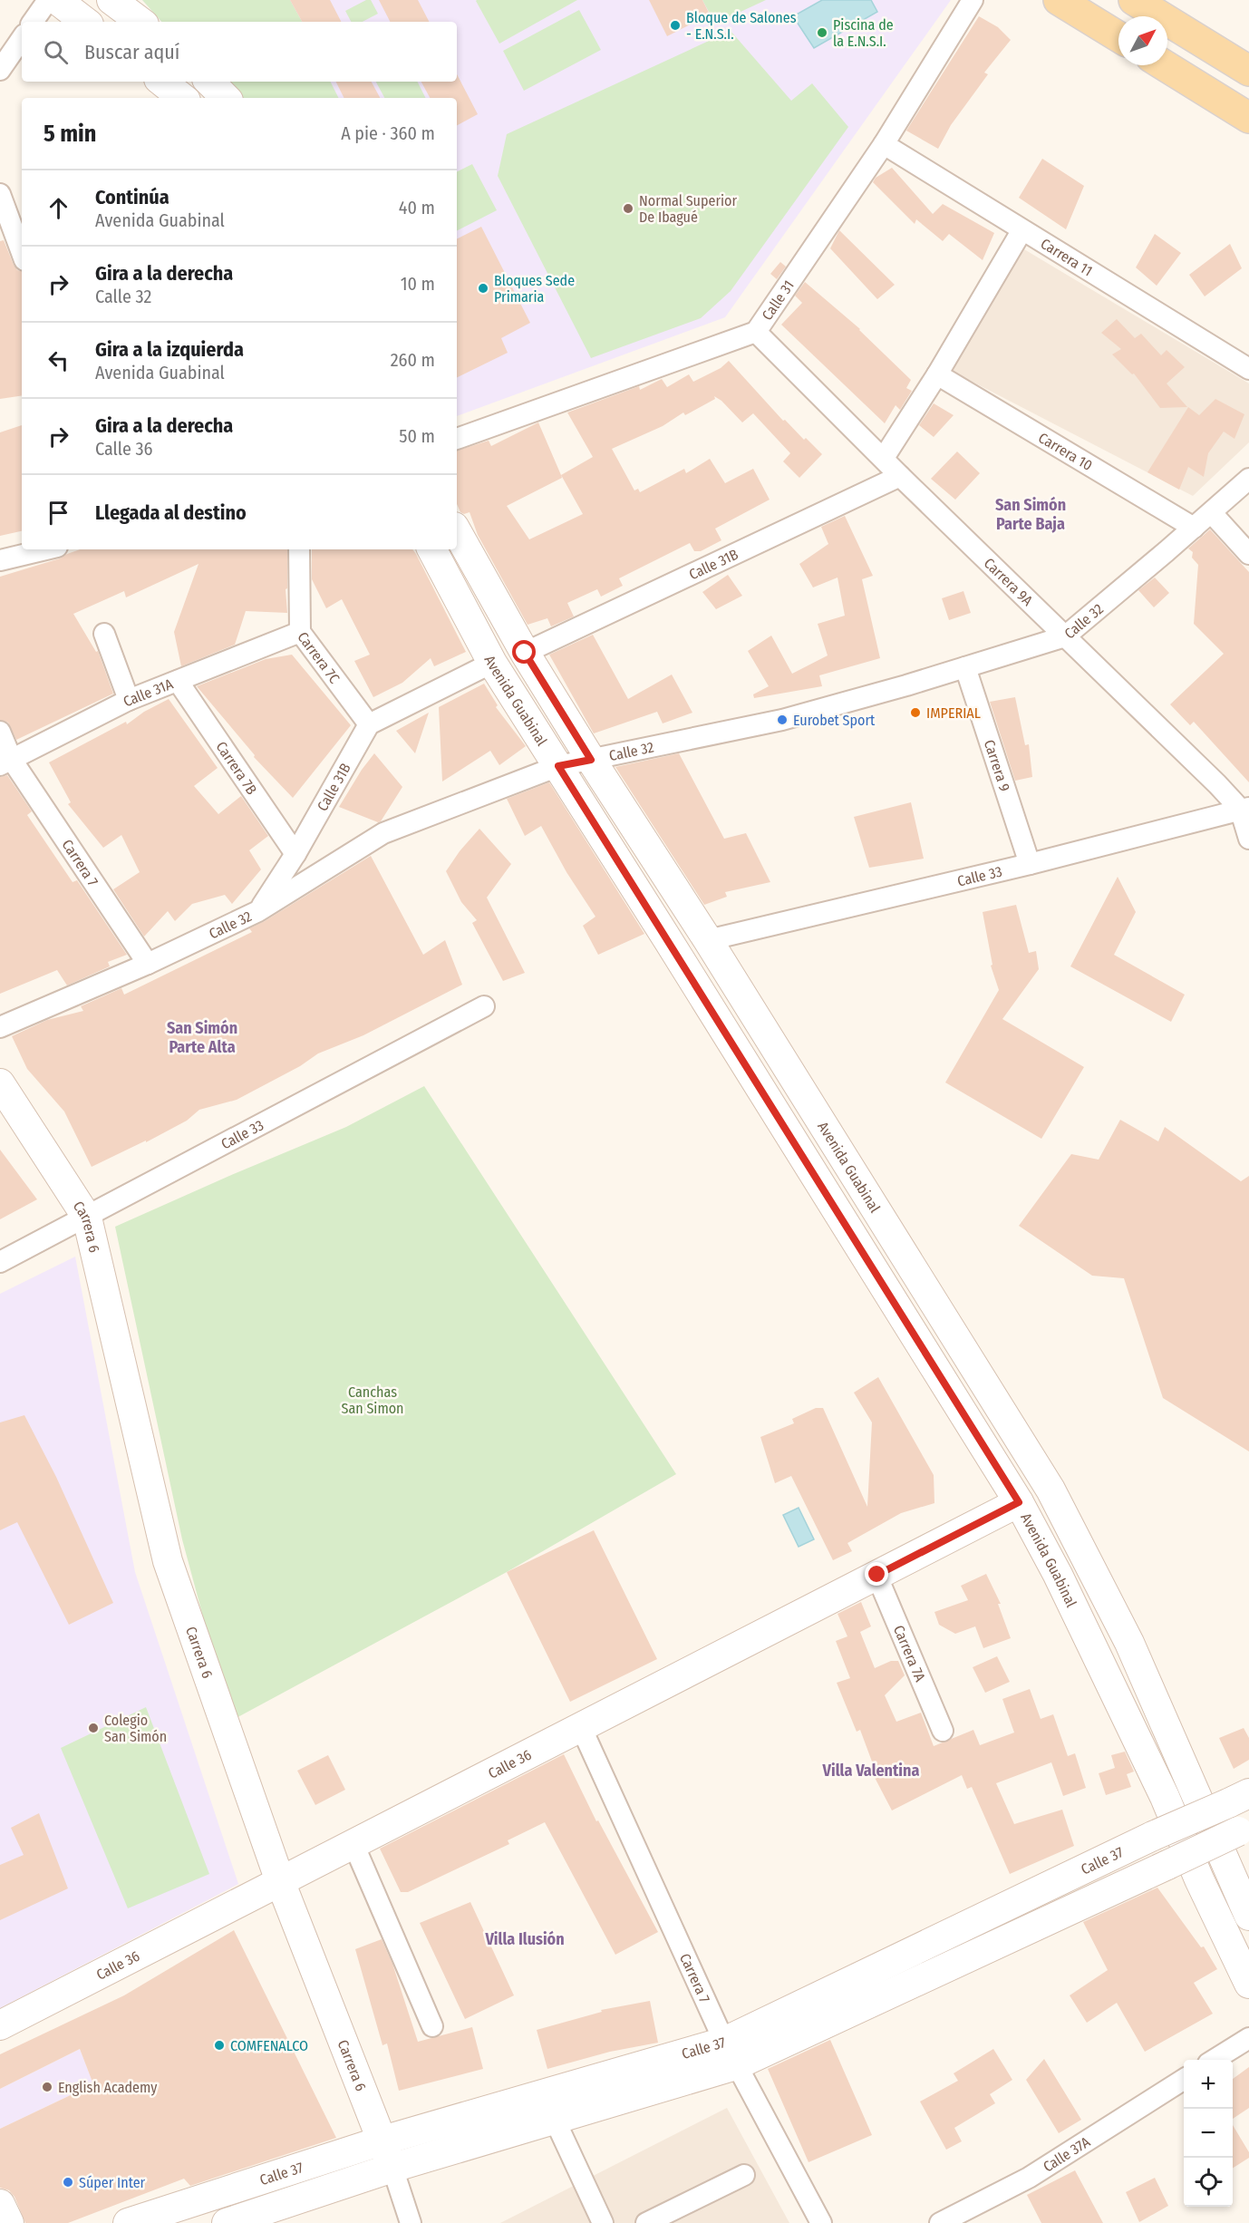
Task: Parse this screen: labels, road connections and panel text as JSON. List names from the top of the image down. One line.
{"streets":{"main road":["Avenida Guabinal","Carrera 6","Calle 36","Calle 37"],"street":["Carrera 11","Calle 31","Carrera 10","Calle 31B","Carrera 9A","Calle 32","Carrera 7C","Calle 31A","Carrera 9","Carrera 7B","Carrera 7","Calle 33","Carrera 7A","Calle 37A"]},"crossings":[["Carrera 11","Calle 31"],["Calle 31","Carrera 9A"],["Carrera 10","Calle 32"],["Calle 31B","Carrera 9A"],["Calle 31B","Calle 32"],["Calle 31B","Carrera 7C"],["Calle 31B","Avenida Guabinal"],["Calle 31B","Carrera 7B"],["Carrera 9A","Calle 32"],["Carrera 9A","Calle 33"],["Calle 32","Avenida Guabinal"],["Calle 32","Carrera 9"],["Calle 32","Carrera 7"],["Carrera 7C","Calle 31A"],["Calle 31A","Carrera 7B"],["Calle 31A","Carrera 7"],["Avenida Guabinal","Calle 33"],["Avenida Guabinal","Calle 36"],["Carrera 9","Calle 33"],["Carrera 7","Calle 36"],["Carrera 7","Calle 37"],["Calle 33","Carrera 6"],["Carrera 6","Calle 36"],["Carrera 6","Calle 37"],["Carrera 7A","Calle 36"]],"districts":["San Simón Parte Baja","San Simón Parte Alta","Villa Valentina","Villa Ilusión"],"parks":["Canchas San Simon"],"places":["Bloque de Salones - E.N.S.I.","Piscina de la E.N.S.I.","Normal Superior De Ibagué","Bloques Sede Primaria","IMPERIAL","Eurobet Sport","Colegio San Simón","COMFENALCO","English Academy","Súper Inter"],"north":"top right","page":{"search":"Buscar aquí","heading":["5 min","A pie · 360 m"],"list":[["Continúa","Avenida Guabinal","40 m"],["Gira a la derecha","Calle 32","10 m"],["Gira a la izquierda","Avenida Guabinal","260 m"],["Gira a la derecha","Calle 36","50 m"],"Llegada al destino"],"map_buttons":["+","−"]}}
